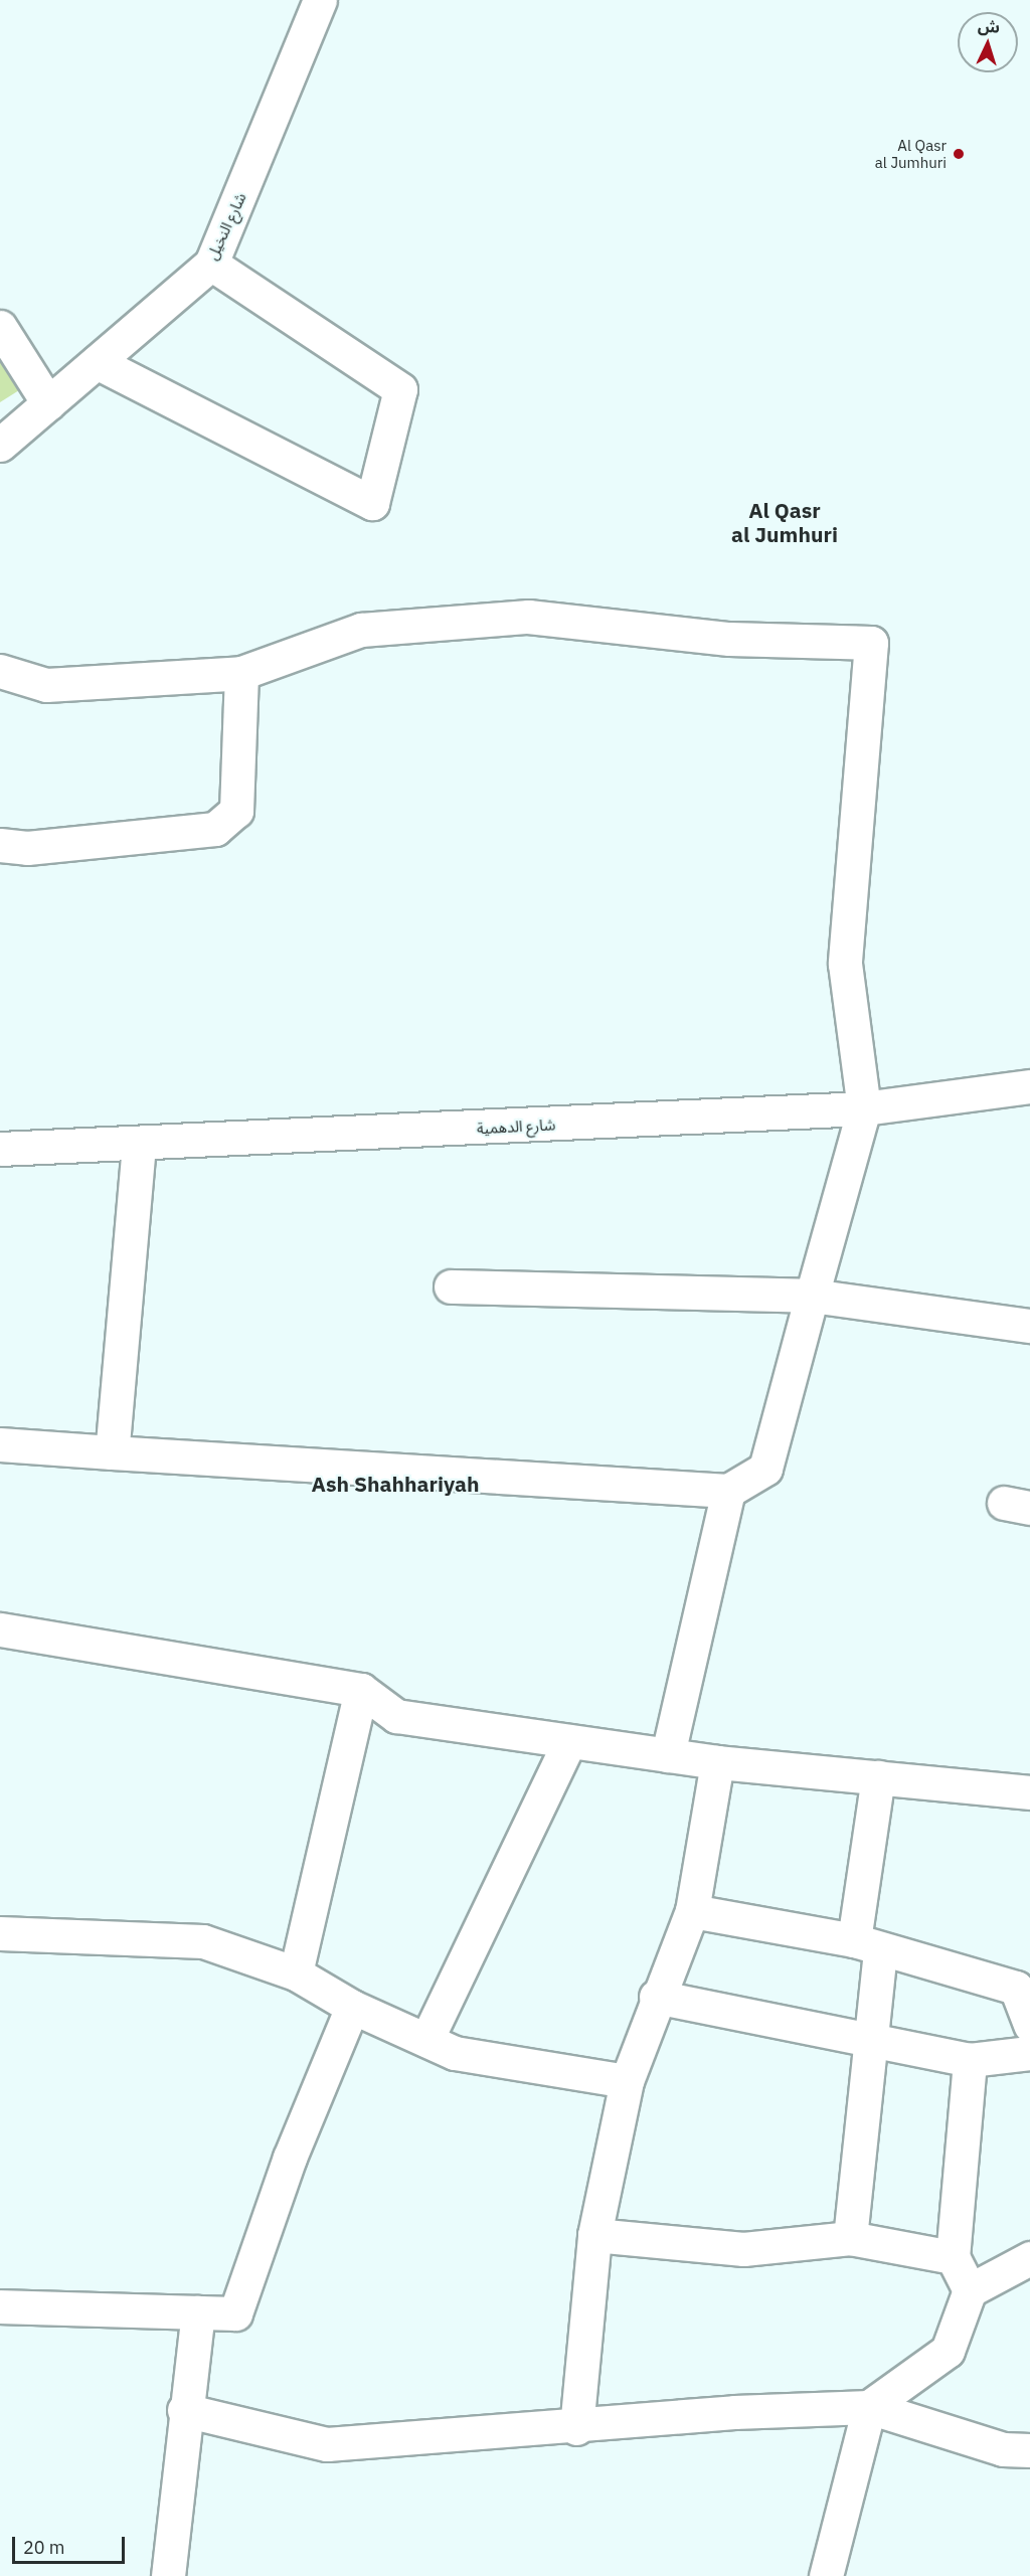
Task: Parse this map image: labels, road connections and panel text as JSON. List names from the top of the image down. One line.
{"streets":{"street":["شارع النخيل","شارع الدهمية"]},"districts":["Al Qasr al Jumhuri","Ash Shahhariyah"],"places":["Al Qasr al Jumhuri"],"scale_bar":"20 m","north":"top"}
